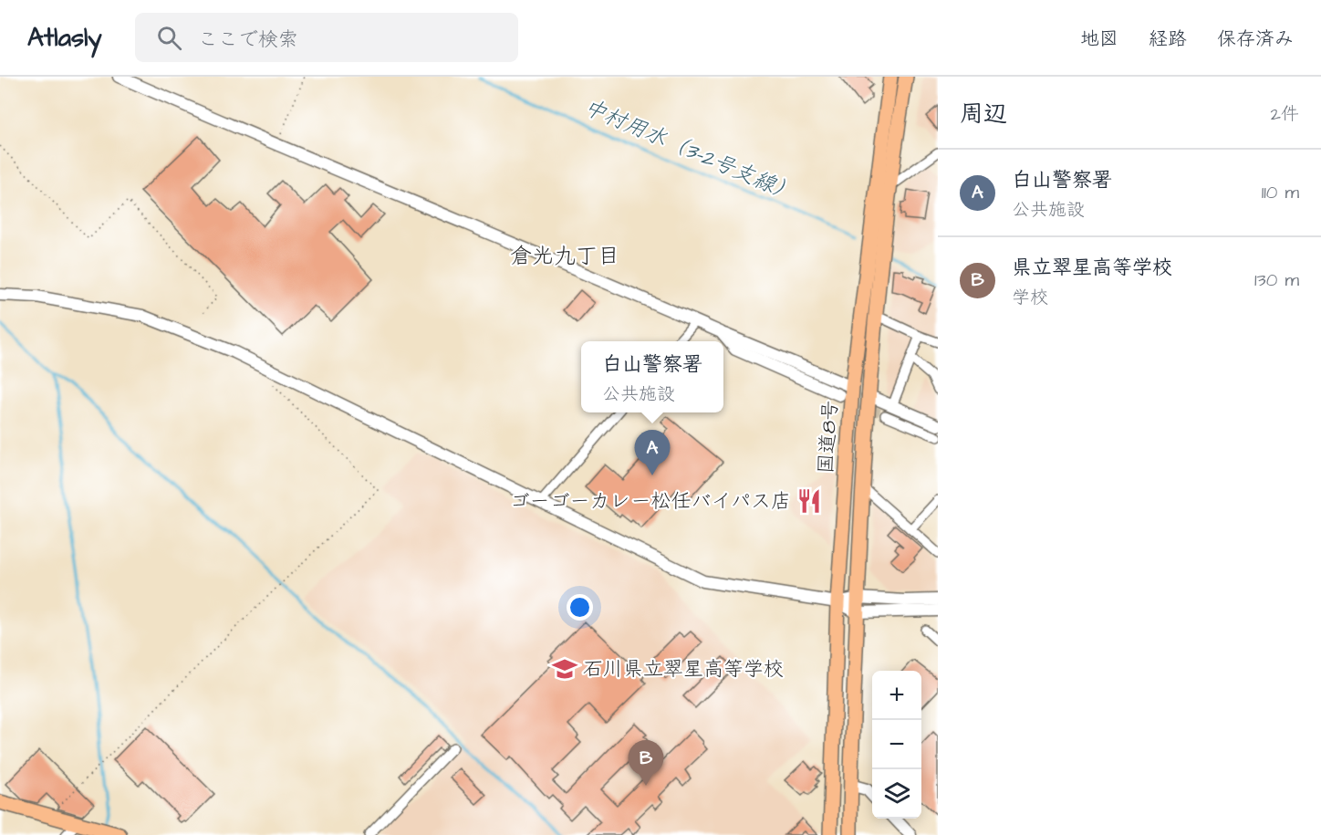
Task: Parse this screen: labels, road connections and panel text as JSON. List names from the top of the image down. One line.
{"streets":{"main road":["国道8号"]},"districts":["倉光九丁目"],"water":["中村用水（3-2号支線）"],"places":{"restaurant":["ゴーゴーカレー松任バイパス店"],"school or university":["石川県立翠星高等学校"]},"page":{"header":"Atlasly","search":"ここで検索","nav":["地図","経路","保存済み"],"heading":["周辺","2件"],"list":[{"mark":"A","name":"白山警察署","note":"公共施設","value":"110 m"},{"mark":"B","name":"県立翠星高等学校","note":"学校","value":"130 m"}],"popup":["白山警察署","公共施設"],"pins":["A","B"],"map_buttons":["+","−"]}}
